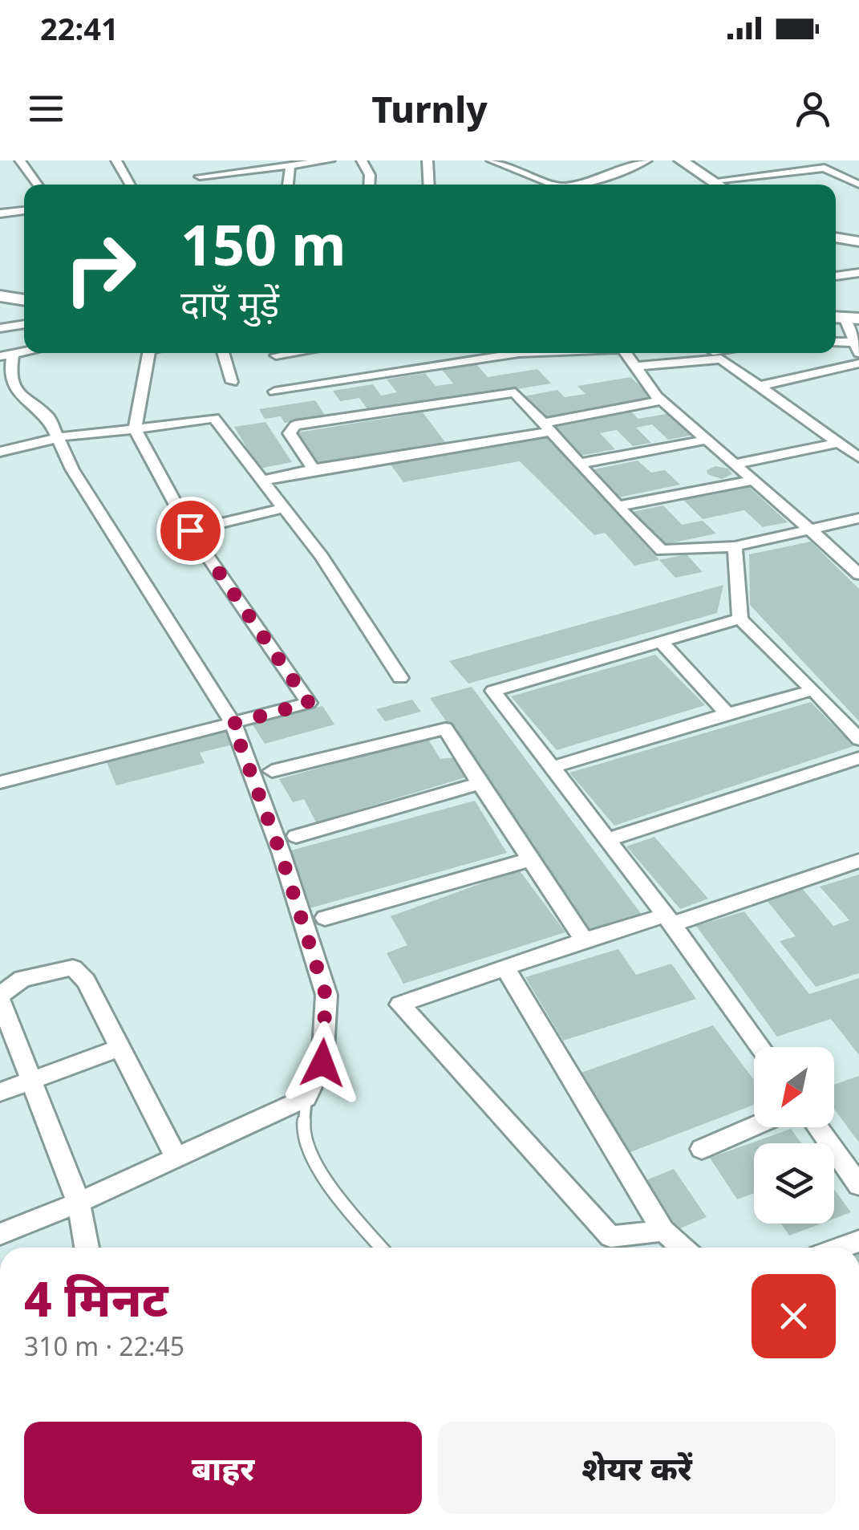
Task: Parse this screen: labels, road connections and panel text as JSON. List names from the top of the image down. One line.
{"north":"bottom left","page":{"status":"22:41","header":"Turnly","turn":["150 m","दाएँ मुड़ें"],"heading":["4 मिनट","310 m · 22:45"],"buttons":["बाहर","शेयर करें"]}}
